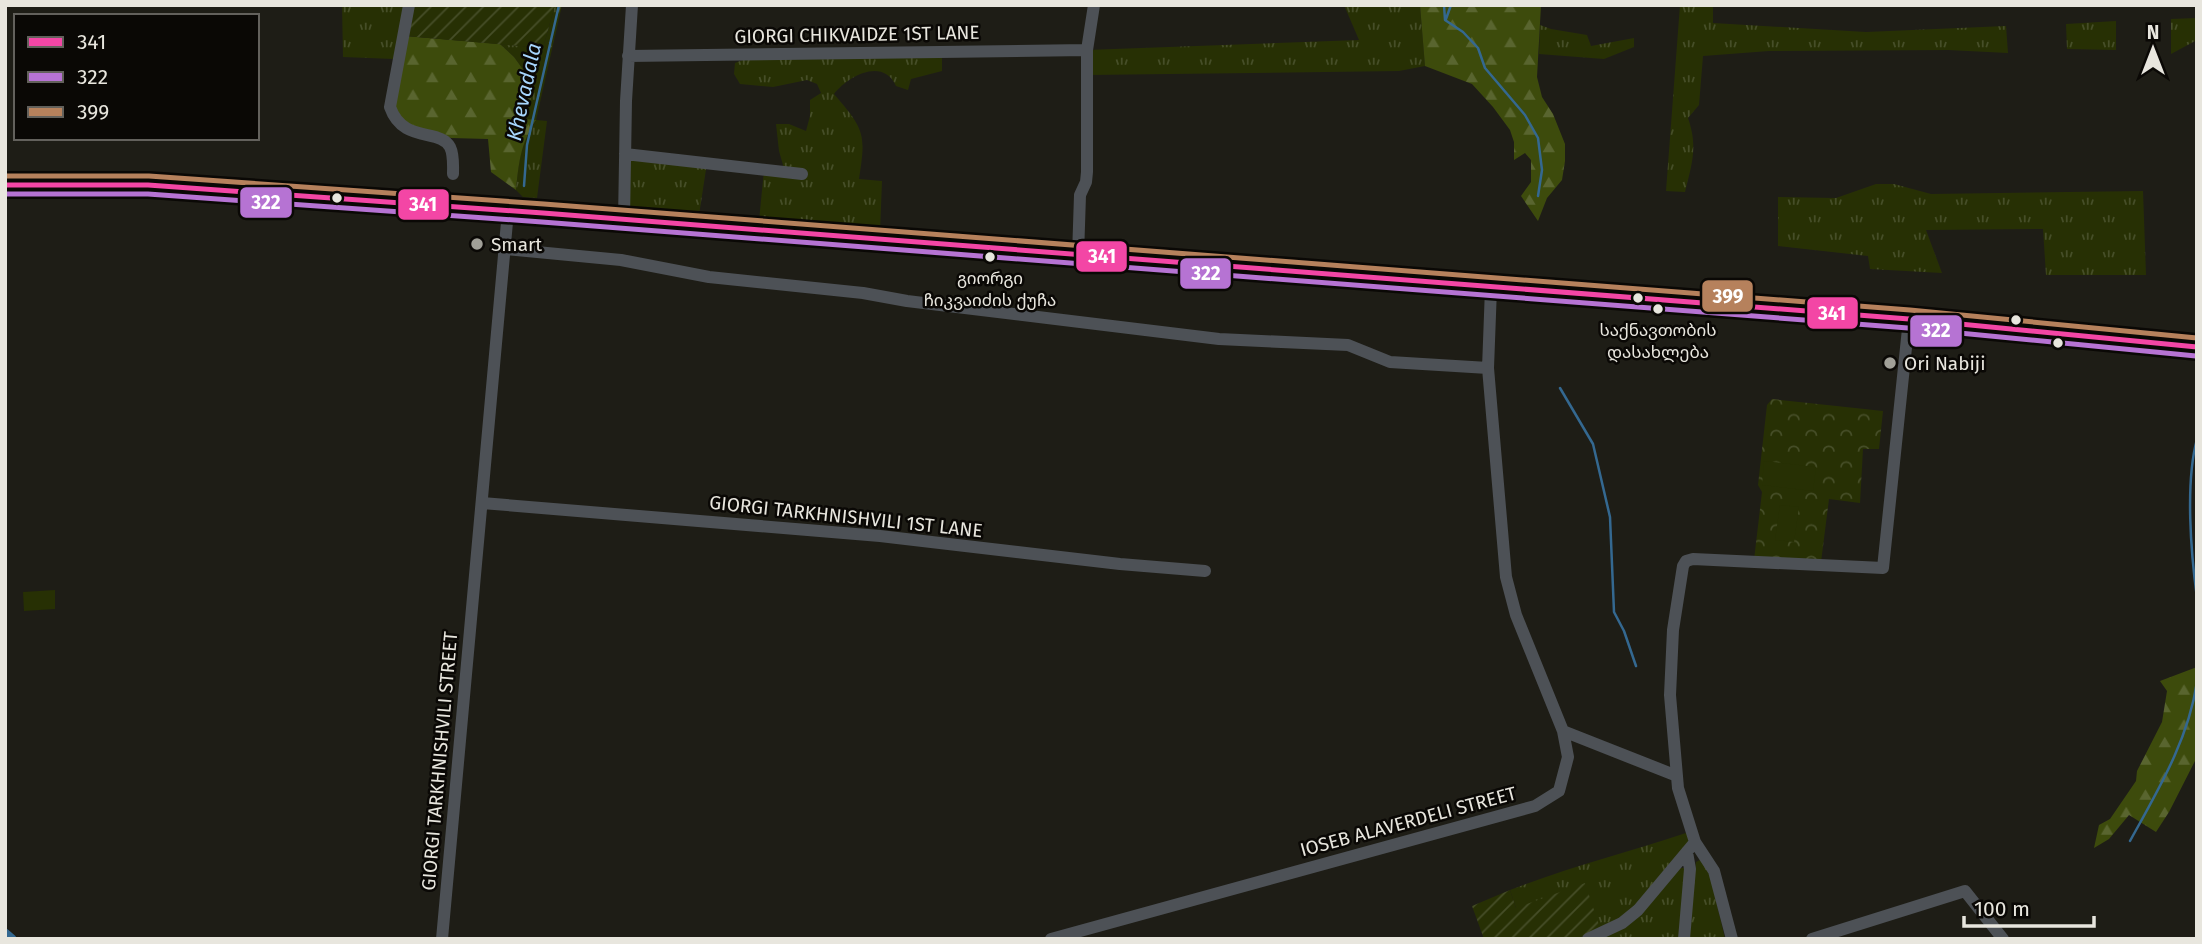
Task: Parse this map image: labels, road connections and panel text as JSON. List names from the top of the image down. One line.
{"streets":{"street":["GIORGI CHIKVAIDZE 1ST LANE","GIORGI TARKHNISHVILI 1ST LANE","GIORGI TARKHNISHVILI STREET","IOSEB ALAVERDELI STREET"]},"crossings":[["GIORGI TARKHNISHVILI 1ST LANE","GIORGI TARKHNISHVILI STREET"]],"water":["Khevadala"],"places":["Smart","გიორგი ჩიკვაიძის ქუჩა","საქნავთობის დასახლება","Ori Nabiji"],"lines":["transit line 399","transit line 341","transit line 322"],"legend":["341","322","399"],"scale_bar":"100 m","north":"top"}
